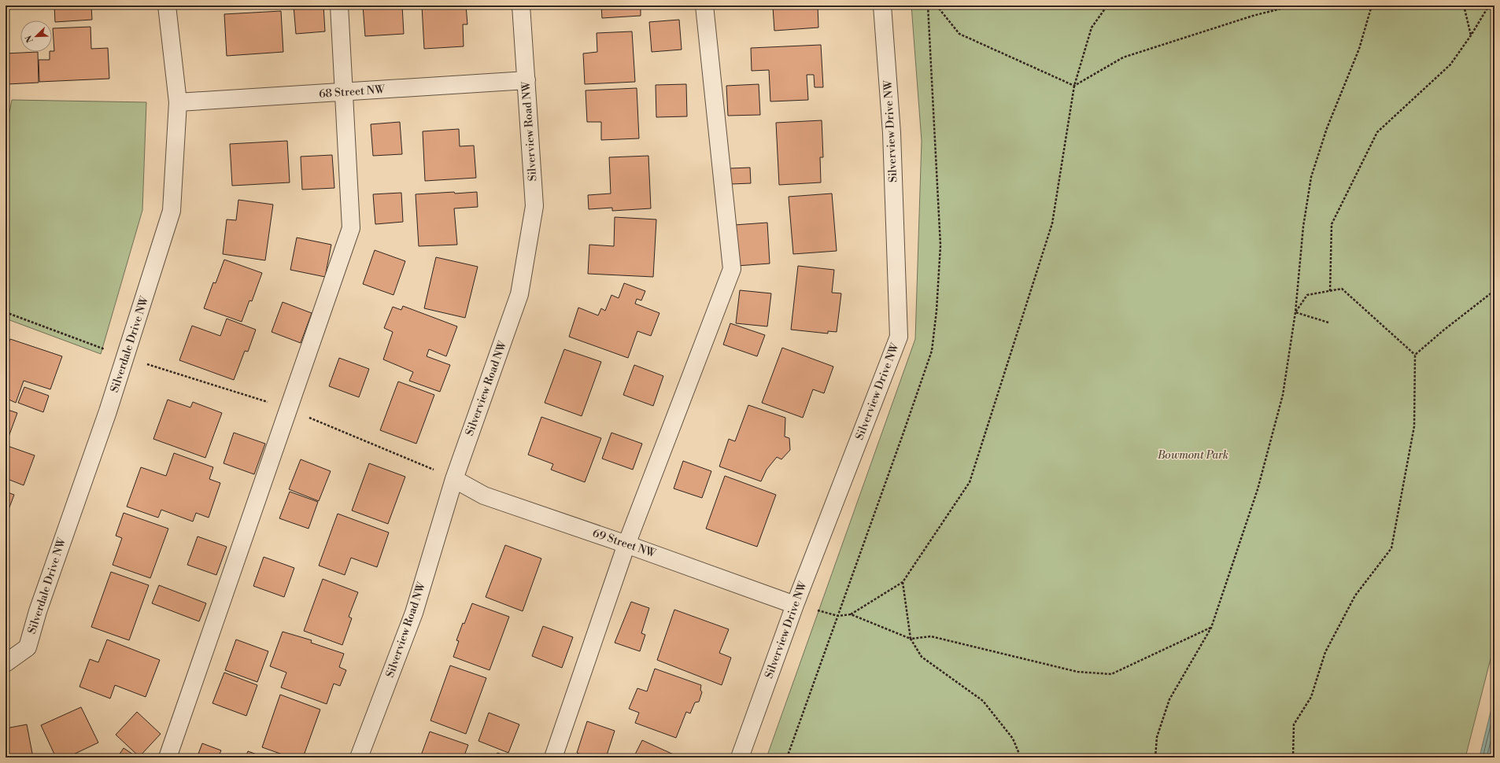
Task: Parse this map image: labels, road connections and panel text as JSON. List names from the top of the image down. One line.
{"streets":{"street":["68 Street NW","Silverview Road NW","Silverview Drive NW","Silverdale Drive NW","69 Street NW"]},"crossings":[["68 Street NW","Silverview Road NW"],["68 Street NW","Silverdale Drive NW"],["Silverview Road NW","69 Street NW"],["Silverview Drive NW","69 Street NW"]],"parks":["Bowmont Park"],"north":"bottom left"}
